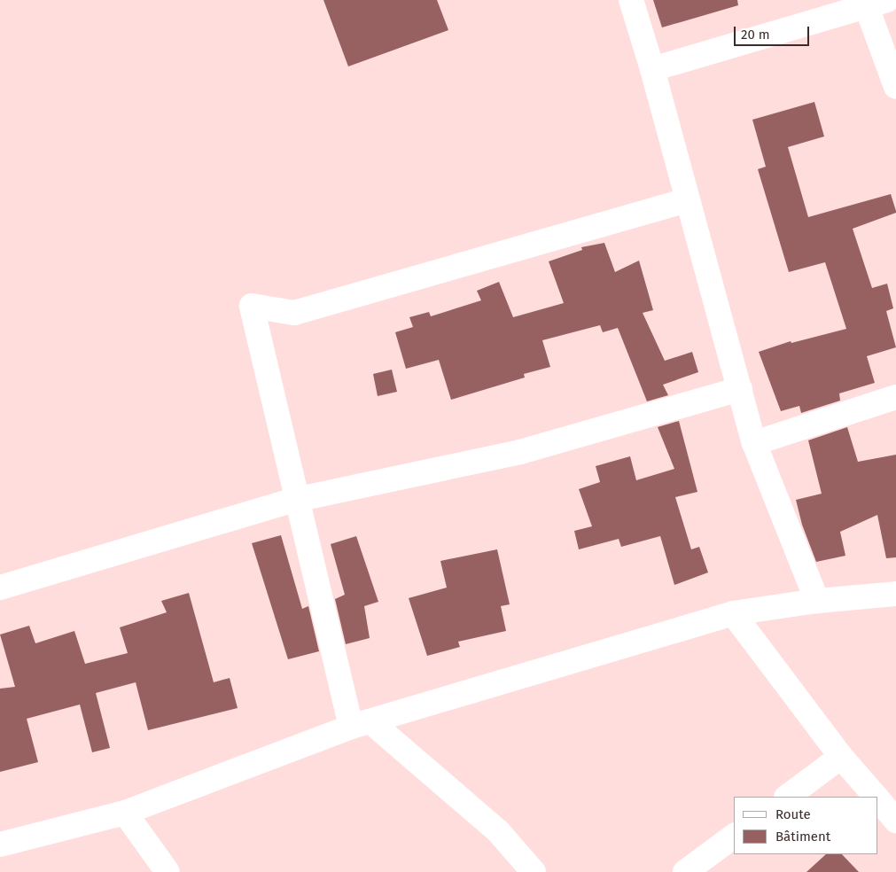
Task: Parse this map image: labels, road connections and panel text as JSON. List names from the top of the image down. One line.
{"legend":["Route","Bâtiment"],"scale_bar":"20 m"}
